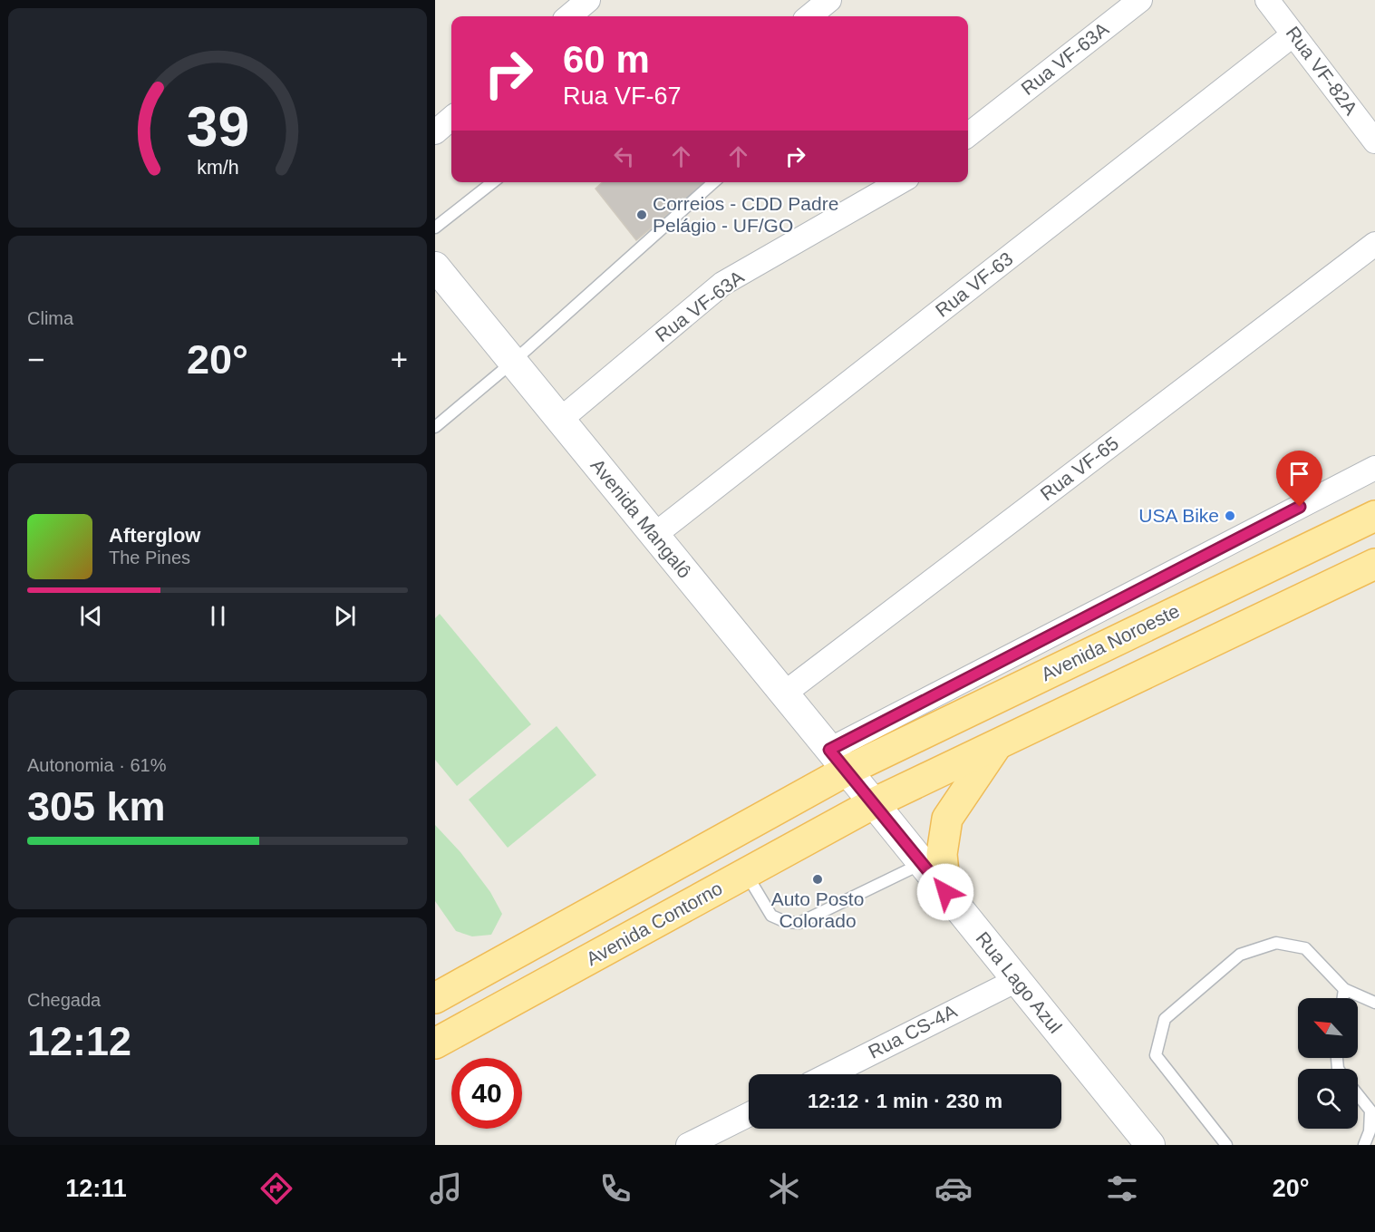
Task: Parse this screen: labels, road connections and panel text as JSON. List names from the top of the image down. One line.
{"streets":{"main road":["Avenida Noroeste","Avenida Contorno"],"street":["Rua VF-63A","Rua VF-82A","Rua VF-63","Rua VF-65","Avenida Mangalô","Rua Lago Azul","Rua CS-4A"]},"crossings":[["Rua VF-63A","Avenida Mangalô"],["Rua VF-82A","Rua VF-63"],["Rua VF-63","Avenida Mangalô"],["Rua VF-65","Avenida Mangalô"],["Avenida Mangalô","Avenida Noroeste"],["Avenida Mangalô","Rua Lago Azul"],["Avenida Noroeste","Rua Lago Azul"],["Avenida Contorno","Rua Lago Azul"],["Rua Lago Azul","Rua CS-4A"]],"places":["Correios - CDD Padre Pelágio - UF/GO","USA Bike","Auto Posto Colorado"],"north":"top left","page":{"turn":["60 m","Rua VF-67"],"tile":["Clima",["Autonomia · 61%","305 km"],["Chegada","12:12"]],"heat":["−","20°","+"],"song":["Afterglow","The Pines"],"limit":"40","trip":"12:12 · 1 min · 230 m","tabs":["12:11","20°"],"gauge":["39","km/h"]}}
